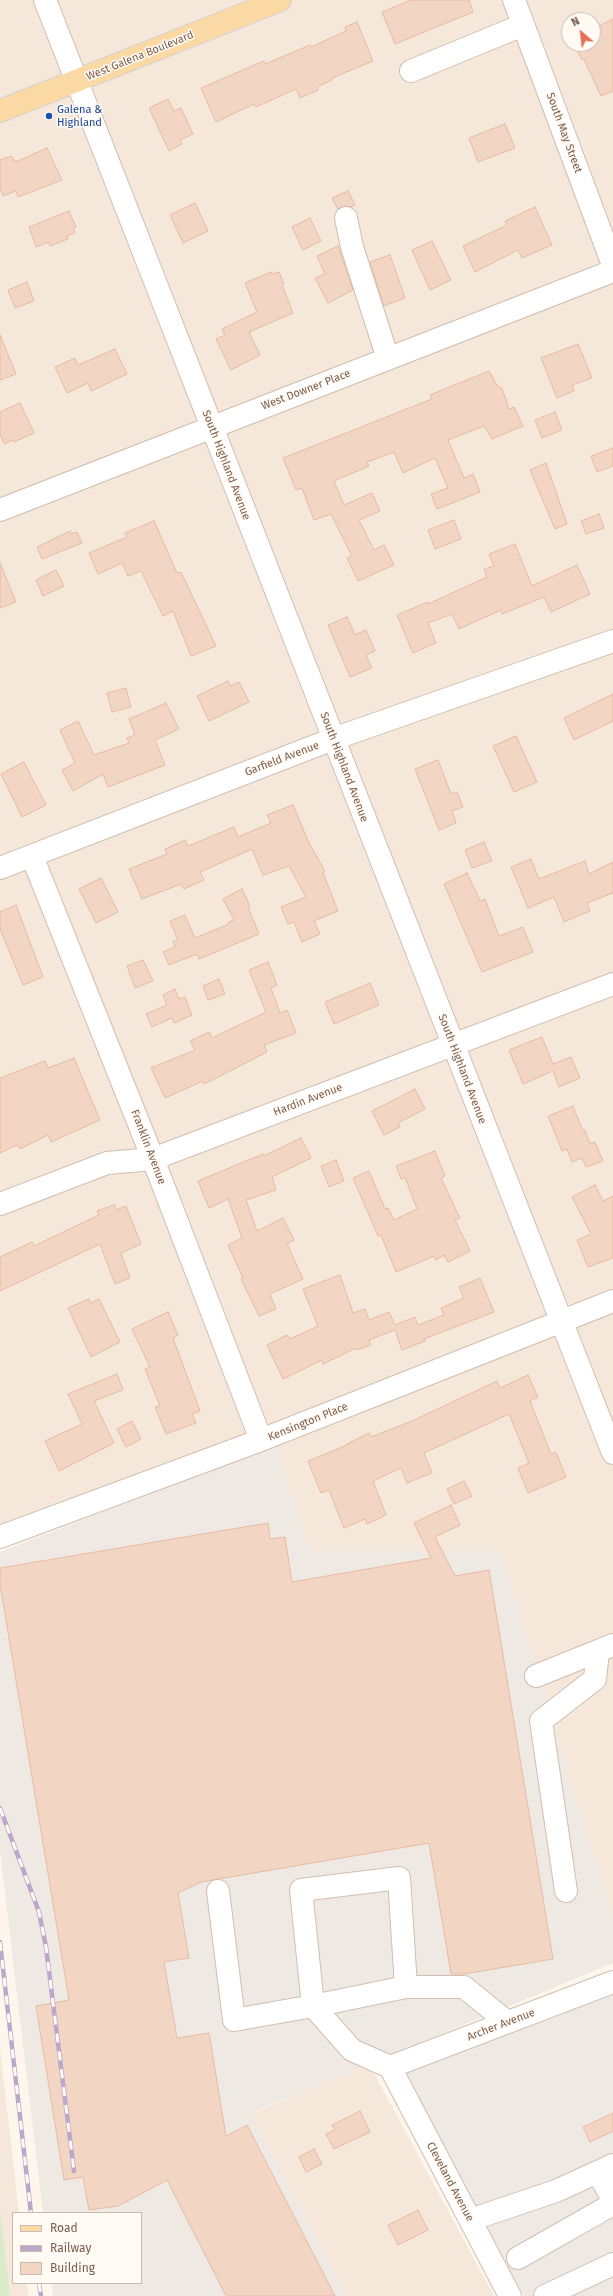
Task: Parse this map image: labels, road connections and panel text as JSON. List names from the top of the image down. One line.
{"streets":{"main road":["West Galena Boulevard"],"street":["South May Street","West Downer Place","South Highland Avenue","Garfield Avenue","Hardin Avenue","Franklin Avenue","Kensington Place","Archer Avenue","Cleveland Avenue"]},"crossings":[["West Galena Boulevard","South Highland Avenue"],["West Downer Place","South Highland Avenue"],["South Highland Avenue","Garfield Avenue"],["South Highland Avenue","Hardin Avenue"],["South Highland Avenue","Kensington Place"],["Garfield Avenue","Franklin Avenue"],["Hardin Avenue","Franklin Avenue"],["Franklin Avenue","Kensington Place"],["Archer Avenue","Cleveland Avenue"]],"places":["Galena & Highland"],"legend":["Road","Railway","Building"],"north":"top left"}
